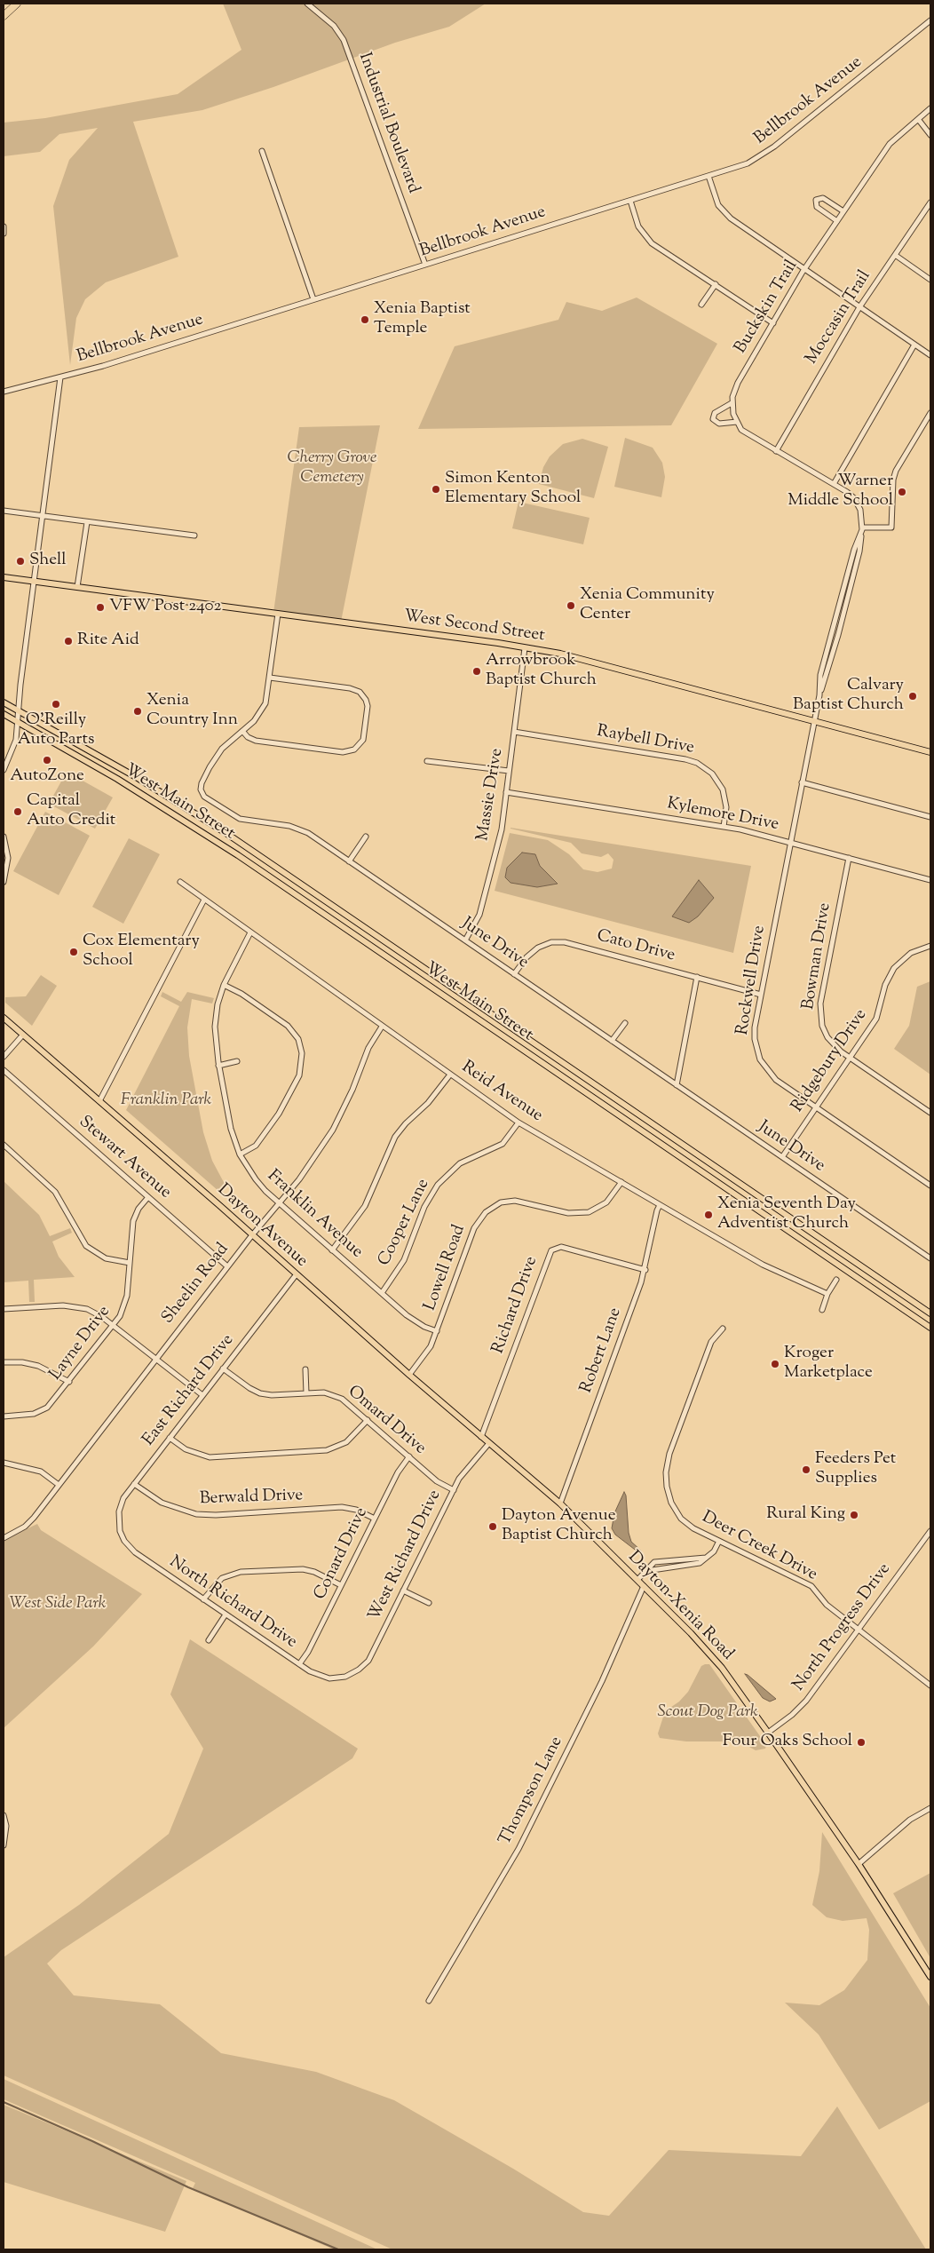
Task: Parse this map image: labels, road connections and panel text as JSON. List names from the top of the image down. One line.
{"streets":{"main road":["West Second Street","West Main Street","Dayton Avenue","Dayton-Xenia Road"],"street":["Bellbrook Avenue","Industrial Boulevard","Buckskin Trail","Moccasin Trail","Raybell Drive","Massie Drive","Kylemore Drive","June Drive","Cato Drive","Bowman Drive","Rockwell Drive","Ridgebury Drive","Reid Avenue","Stewart Avenue","Franklin Avenue","Cooper Lane","Lowell Road","Sheelin Road","Richard Drive","Layne Drive","Robert Lane","East Richard Drive","Omard Drive","Berwald Drive","Deer Creek Drive","Conard Drive","West Richard Drive","North Richard Drive","North Progress Drive","Thompson Lane"]},"crossings":[["Bellbrook Avenue","Industrial Boulevard"],["West Second Street","Massie Drive"],["West Second Street","June Drive"],["West Second Street","Rockwell Drive"],["Raybell Drive","Massie Drive"],["Raybell Drive","Kylemore Drive"],["Massie Drive","Kylemore Drive"],["Massie Drive","June Drive"],["Kylemore Drive","Bowman Drive"],["Kylemore Drive","Rockwell Drive"],["June Drive","Cato Drive"],["June Drive","Ridgebury Drive"],["Cato Drive","Rockwell Drive"],["Bowman Drive","Ridgebury Drive"],["Rockwell Drive","Ridgebury Drive"],["Reid Avenue","Franklin Avenue"],["Reid Avenue","Cooper Lane"],["Reid Avenue","Lowell Road"],["Reid Avenue","Sheelin Road"],["Reid Avenue","Robert Lane"],["Stewart Avenue","Sheelin Road"],["Stewart Avenue","Layne Drive"],["Franklin Avenue","Cooper Lane"],["Franklin Avenue","Lowell Road"],["Franklin Avenue","Sheelin Road"],["Dayton Avenue","Lowell Road"],["Dayton Avenue","Sheelin Road"],["Dayton Avenue","Richard Drive"],["Dayton Avenue","East Richard Drive"],["Dayton Avenue","West Richard Drive"],["Dayton Avenue","Dayton-Xenia Road"],["Richard Drive","Robert Lane"],["Robert Lane","Dayton-Xenia Road"],["East Richard Drive","Omard Drive"],["East Richard Drive","Berwald Drive"],["East Richard Drive","North Richard Drive"],["Omard Drive","Conard Drive"],["Omard Drive","West Richard Drive"],["Berwald Drive","Conard Drive"],["Deer Creek Drive","North Progress Drive"],["Conard Drive","North Richard Drive"],["West Richard Drive","North Richard Drive"],["Dayton-Xenia Road","North Progress Drive"],["Dayton-Xenia Road","Thompson Lane"]],"parks":["Cherry Grove Cemetery","Franklin Park","West Side Park","Scout Dog Park"],"places":["Xenia Baptist Temple","Simon Kenton Elementary School","Warner Middle School","Shell","Xenia Community Center","VFW Post 2402","Rite Aid","Arrowbrook Baptist Church","Calvary Baptist Church","O'Reilly Auto Parts","Xenia Country Inn","AutoZone","Capital Auto Credit","Cox Elementary School","Xenia Seventh Day Adventist Church","Kroger Marketplace","Feeders Pet Supplies","Rural King","Dayton Avenue Baptist Church","Four Oaks School"]}
